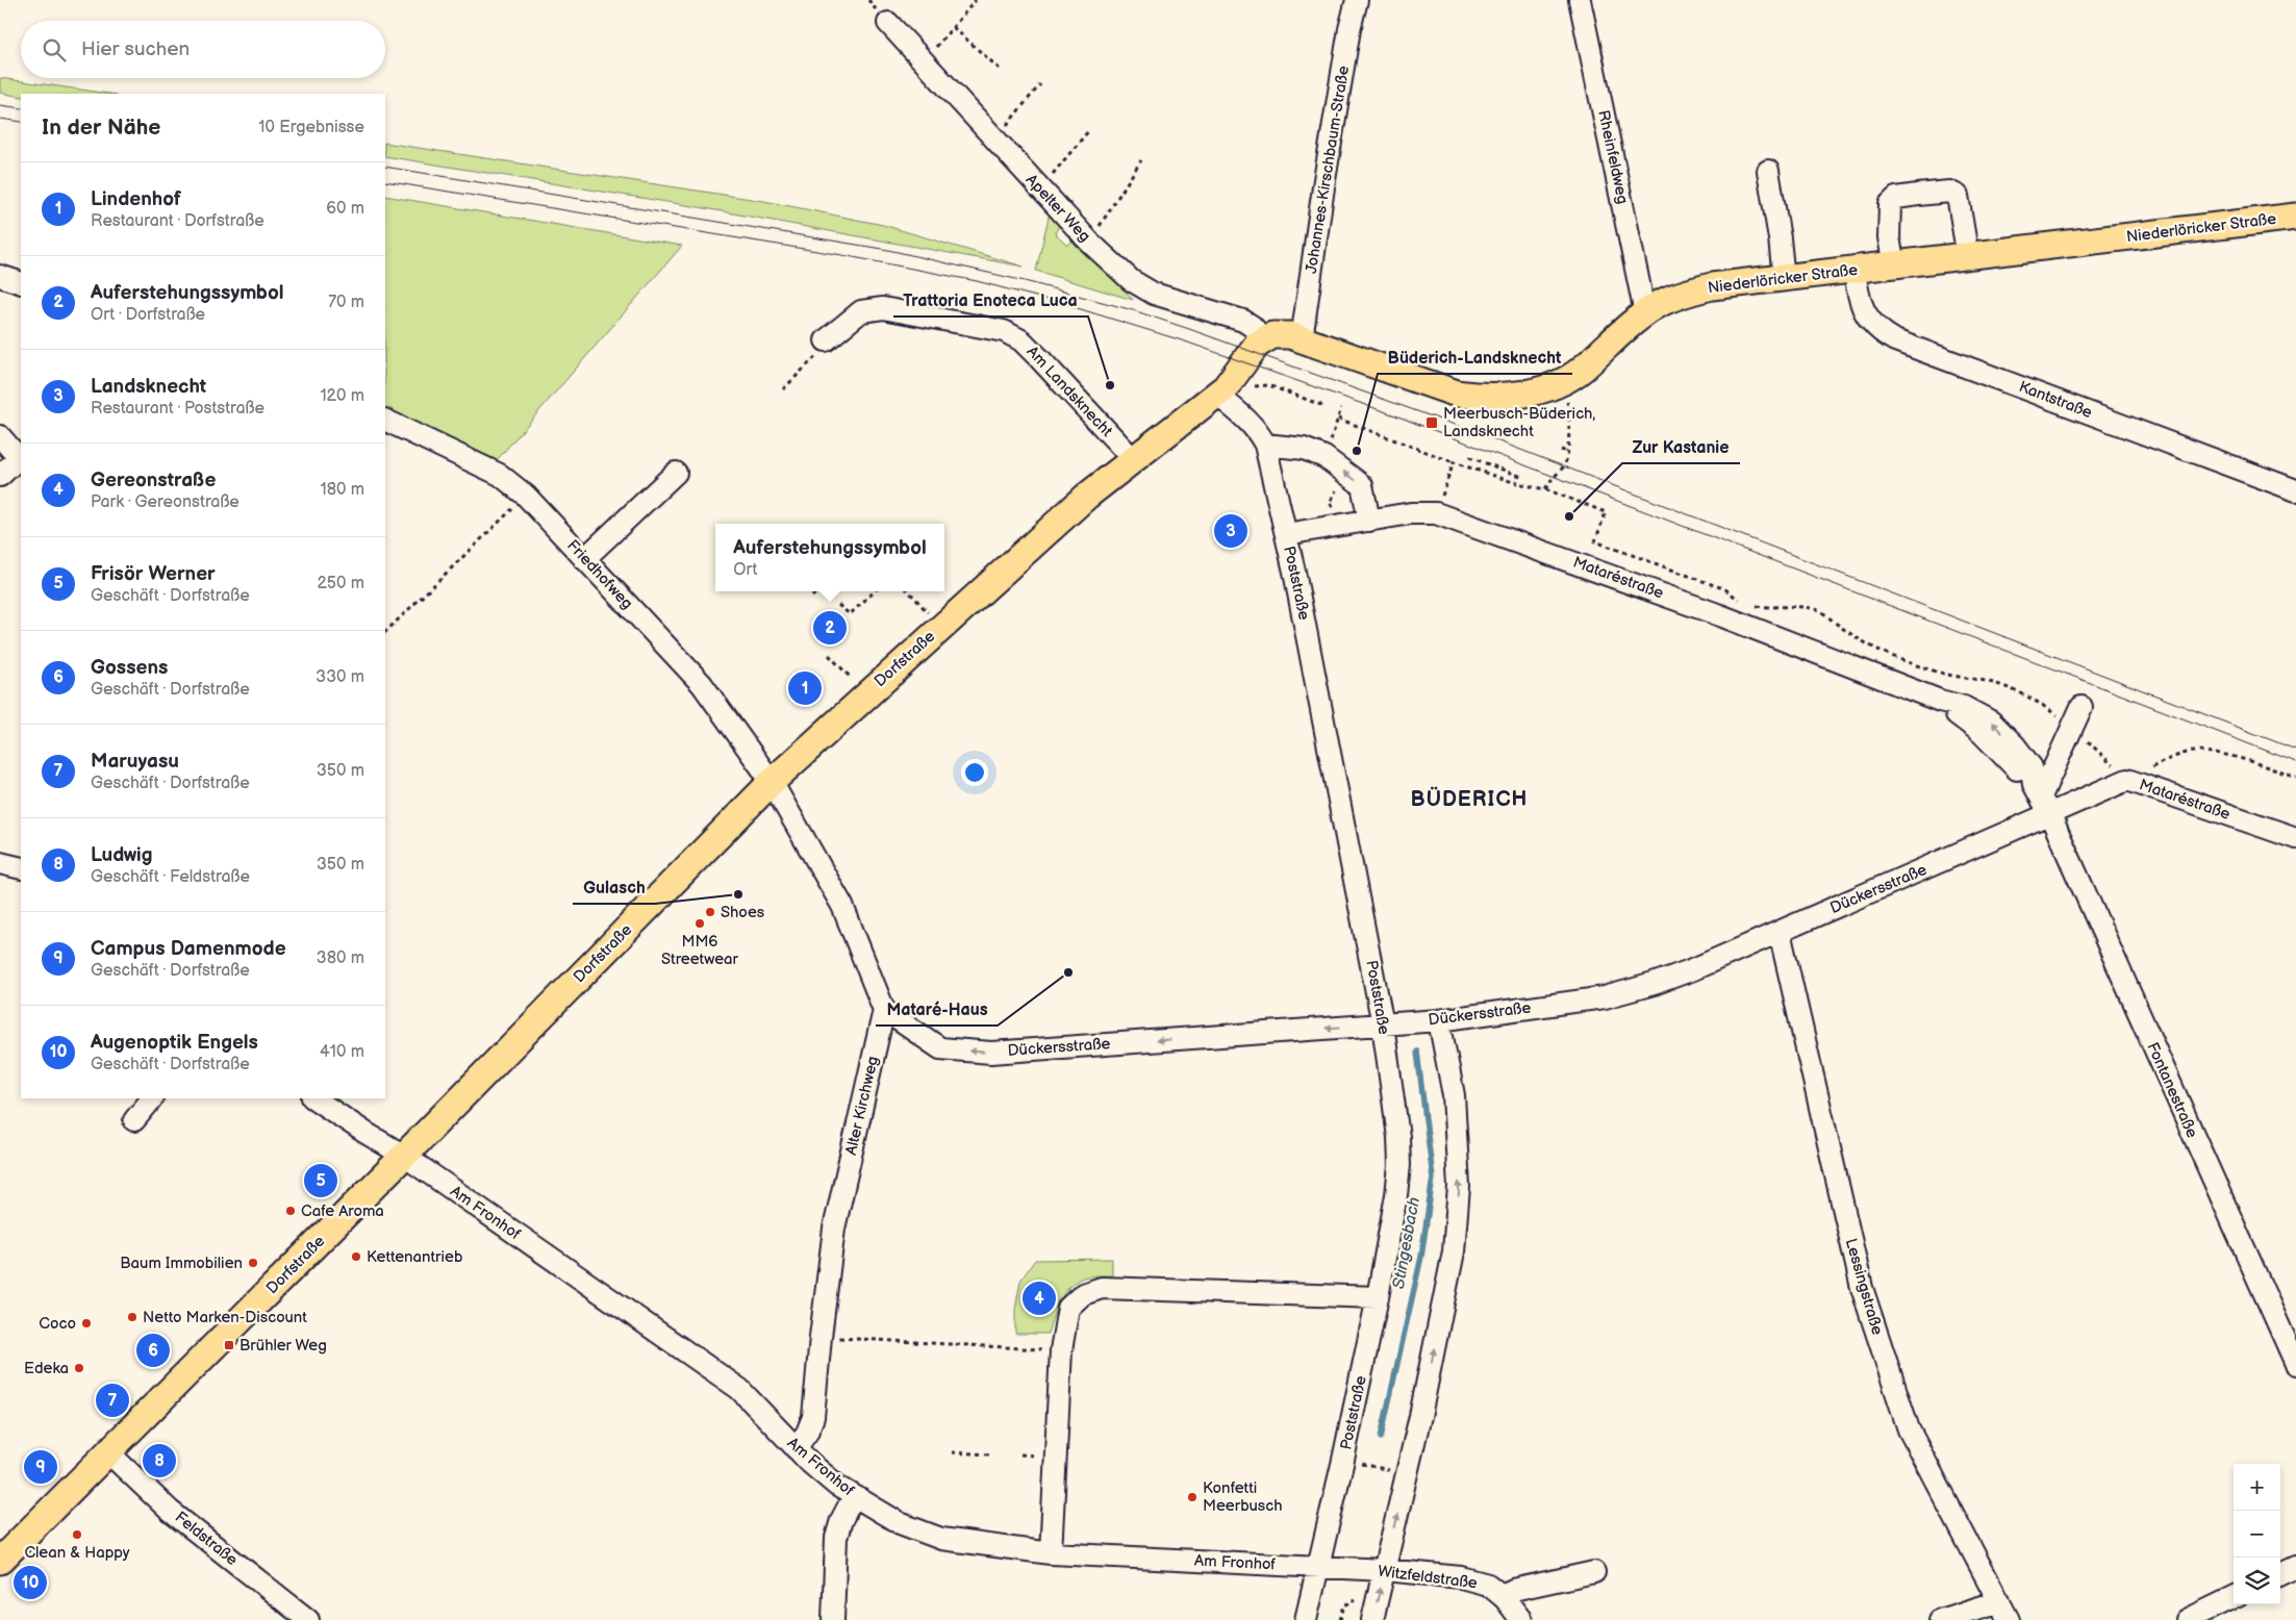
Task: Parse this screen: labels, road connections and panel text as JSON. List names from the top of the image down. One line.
{"streets":{"main road":["Niederlöricker Straße","Dorfstraße"],"street":["Rheinfeldweg","Johannes-Kirschbaum-Straße","Apelter Weg","Am Landsknecht","Kantstraße","Friedhofweg","Mataréstraße","Poststraße","Dückersstraße","Fontanestraße","Alter Kirchweg","Am Fronhof","Lessingstraße","Feldstraße","Witzfeldstraße"]},"crossings":[["Rheinfeldweg","Niederlöricker Straße"],["Johannes-Kirschbaum-Straße","Niederlöricker Straße"],["Apelter Weg","Niederlöricker Straße"],["Apelter Weg","Dorfstraße"],["Niederlöricker Straße","Kantstraße"],["Niederlöricker Straße","Dorfstraße"],["Am Landsknecht","Dorfstraße"],["Friedhofweg","Dorfstraße"],["Mataréstraße","Poststraße"],["Mataréstraße","Dückersstraße"],["Mataréstraße","Fontanestraße"],["Poststraße","Dorfstraße"],["Poststraße","Dückersstraße"],["Poststraße","Am Fronhof"],["Poststraße","Witzfeldstraße"],["Dorfstraße","Am Fronhof"],["Dorfstraße","Feldstraße"],["Dückersstraße","Fontanestraße"],["Dückersstraße","Alter Kirchweg"],["Dückersstraße","Lessingstraße"],["Alter Kirchweg","Am Fronhof"],["Am Fronhof","Witzfeldstraße"]],"one_way":["Dückersstraße"],"districts":["BÜDERICH"],"water":["Stingesbach"],"places":{"other":["Trattoria Enoteca Luca","Büderich-Landsknecht","Zur Kastanie","Gulasch","Shoes","MM6 Streetwear","Mataré-Haus","Cafe Aroma","Kettenantrieb","Baum Immobilien","Netto Marken-Discount","Coco","Edeka","Konfetti Meerbusch","Clean & Happy"],"transit":["Meerbusch-Büderich, Landsknecht","Brühler Weg"]},"page":{"search":"Hier suchen","heading":["In der Nähe","10 Ergebnisse"],"list":[{"mark":"1","name":"Lindenhof","note":"Restaurant · Dorfstraße","value":"60 m"},{"mark":"2","name":"Auferstehungssymbol","note":"Ort · Dorfstraße","value":"70 m"},{"mark":"3","name":"Landsknecht","note":"Restaurant · Poststraße","value":"120 m"},{"mark":"4","name":"Gereonstraße","note":"Park · Gereonstraße","value":"180 m"},{"mark":"5","name":"Frisör Werner","note":"Geschäft · Dorfstraße","value":"250 m"},{"mark":"6","name":"Gossens","note":"Geschäft · Dorfstraße","value":"330 m"},{"mark":"7","name":"Maruyasu","note":"Geschäft · Dorfstraße","value":"350 m"},{"mark":"8","name":"Ludwig","note":"Geschäft · Feldstraße","value":"350 m"},{"mark":"9","name":"Campus Damenmode","note":"Geschäft · Dorfstraße","value":"380 m"},{"mark":"10","name":"Augenoptik Engels","note":"Geschäft · Dorfstraße","value":"410 m"}],"pins":["3","2","1","5","4","6","7","8","9","10"],"popup":["Auferstehungssymbol","Ort"],"map_buttons":["+","−"]}}
